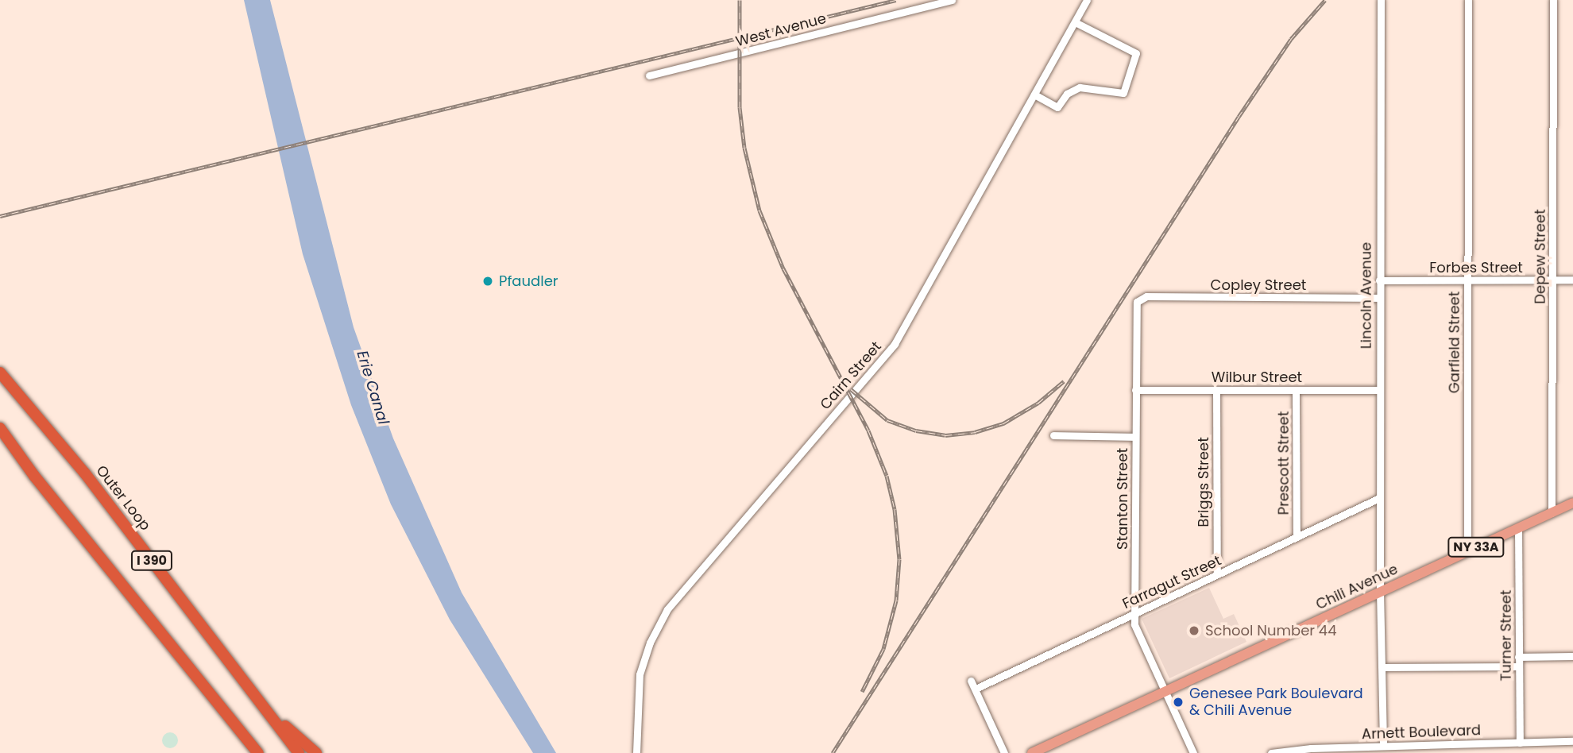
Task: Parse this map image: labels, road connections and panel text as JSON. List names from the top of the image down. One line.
{"streets":{"highway":["Outer Loop","I 390"],"main road":["NY 33A","Chili Avenue"],"street":["West Avenue","Depew Street","Forbes Street","Copley Street","Lincoln Avenue","Garfield Street","Cairn Street","Wilbur Street","Prescott Street","Briggs Street","Stanton Street","Farragut Street","Turner Street","Arnett Boulevard"]},"crossings":[["Depew Street","Forbes Street"],["Depew Street","Chili Avenue"],["Forbes Street","Lincoln Avenue"],["Forbes Street","Garfield Street"],["Copley Street","Lincoln Avenue"],["Copley Street","Stanton Street"],["Lincoln Avenue","Wilbur Street"],["Lincoln Avenue","Farragut Street"],["Lincoln Avenue","Chili Avenue"],["Lincoln Avenue","Arnett Boulevard"],["Garfield Street","Chili Avenue"],["Wilbur Street","Prescott Street"],["Wilbur Street","Briggs Street"],["Wilbur Street","Stanton Street"],["Prescott Street","Farragut Street"],["Briggs Street","Farragut Street"],["Stanton Street","Farragut Street"],["Stanton Street","Chili Avenue"],["Chili Avenue","Turner Street"],["Turner Street","Arnett Boulevard"]],"water":["Erie Canal"],"places":["Pfaudler","School Number 44","Genesee Park Boulevard & Chili Avenue"]}
